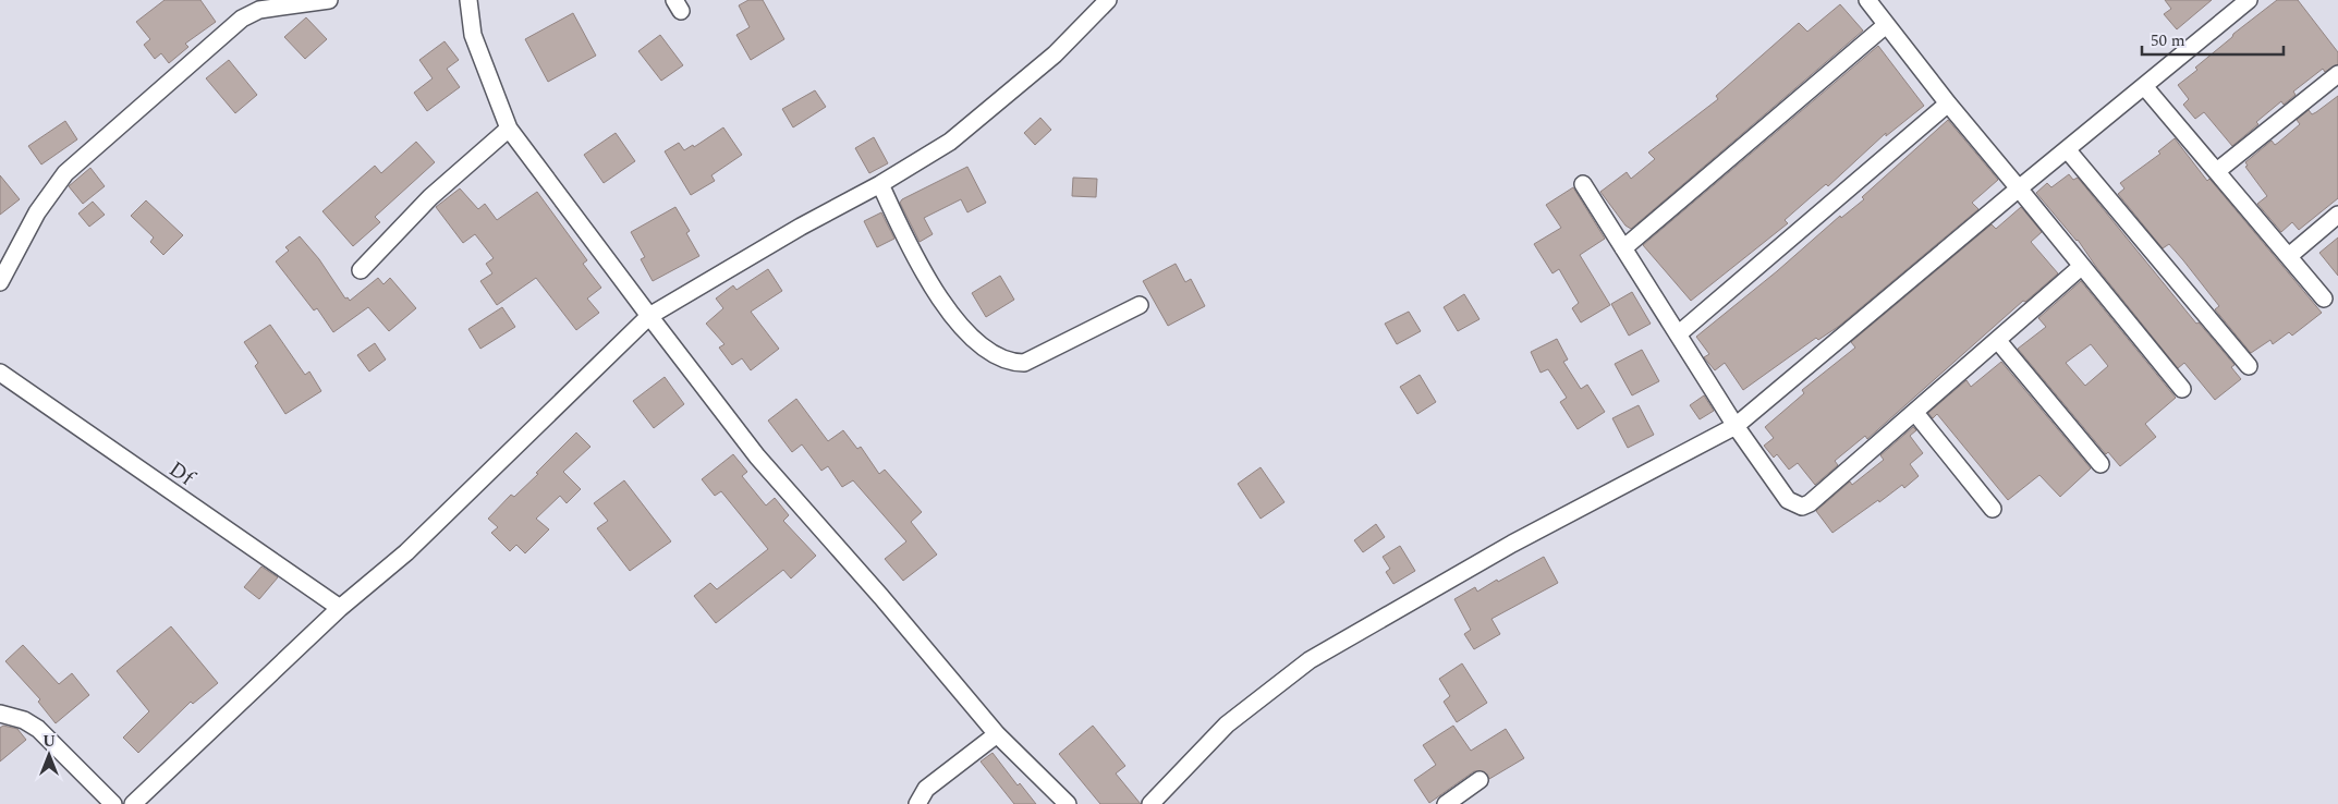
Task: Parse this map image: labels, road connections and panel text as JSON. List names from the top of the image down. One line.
{"streets":{"street":["Df"]},"scale_bar":"50 m","north":"top"}
